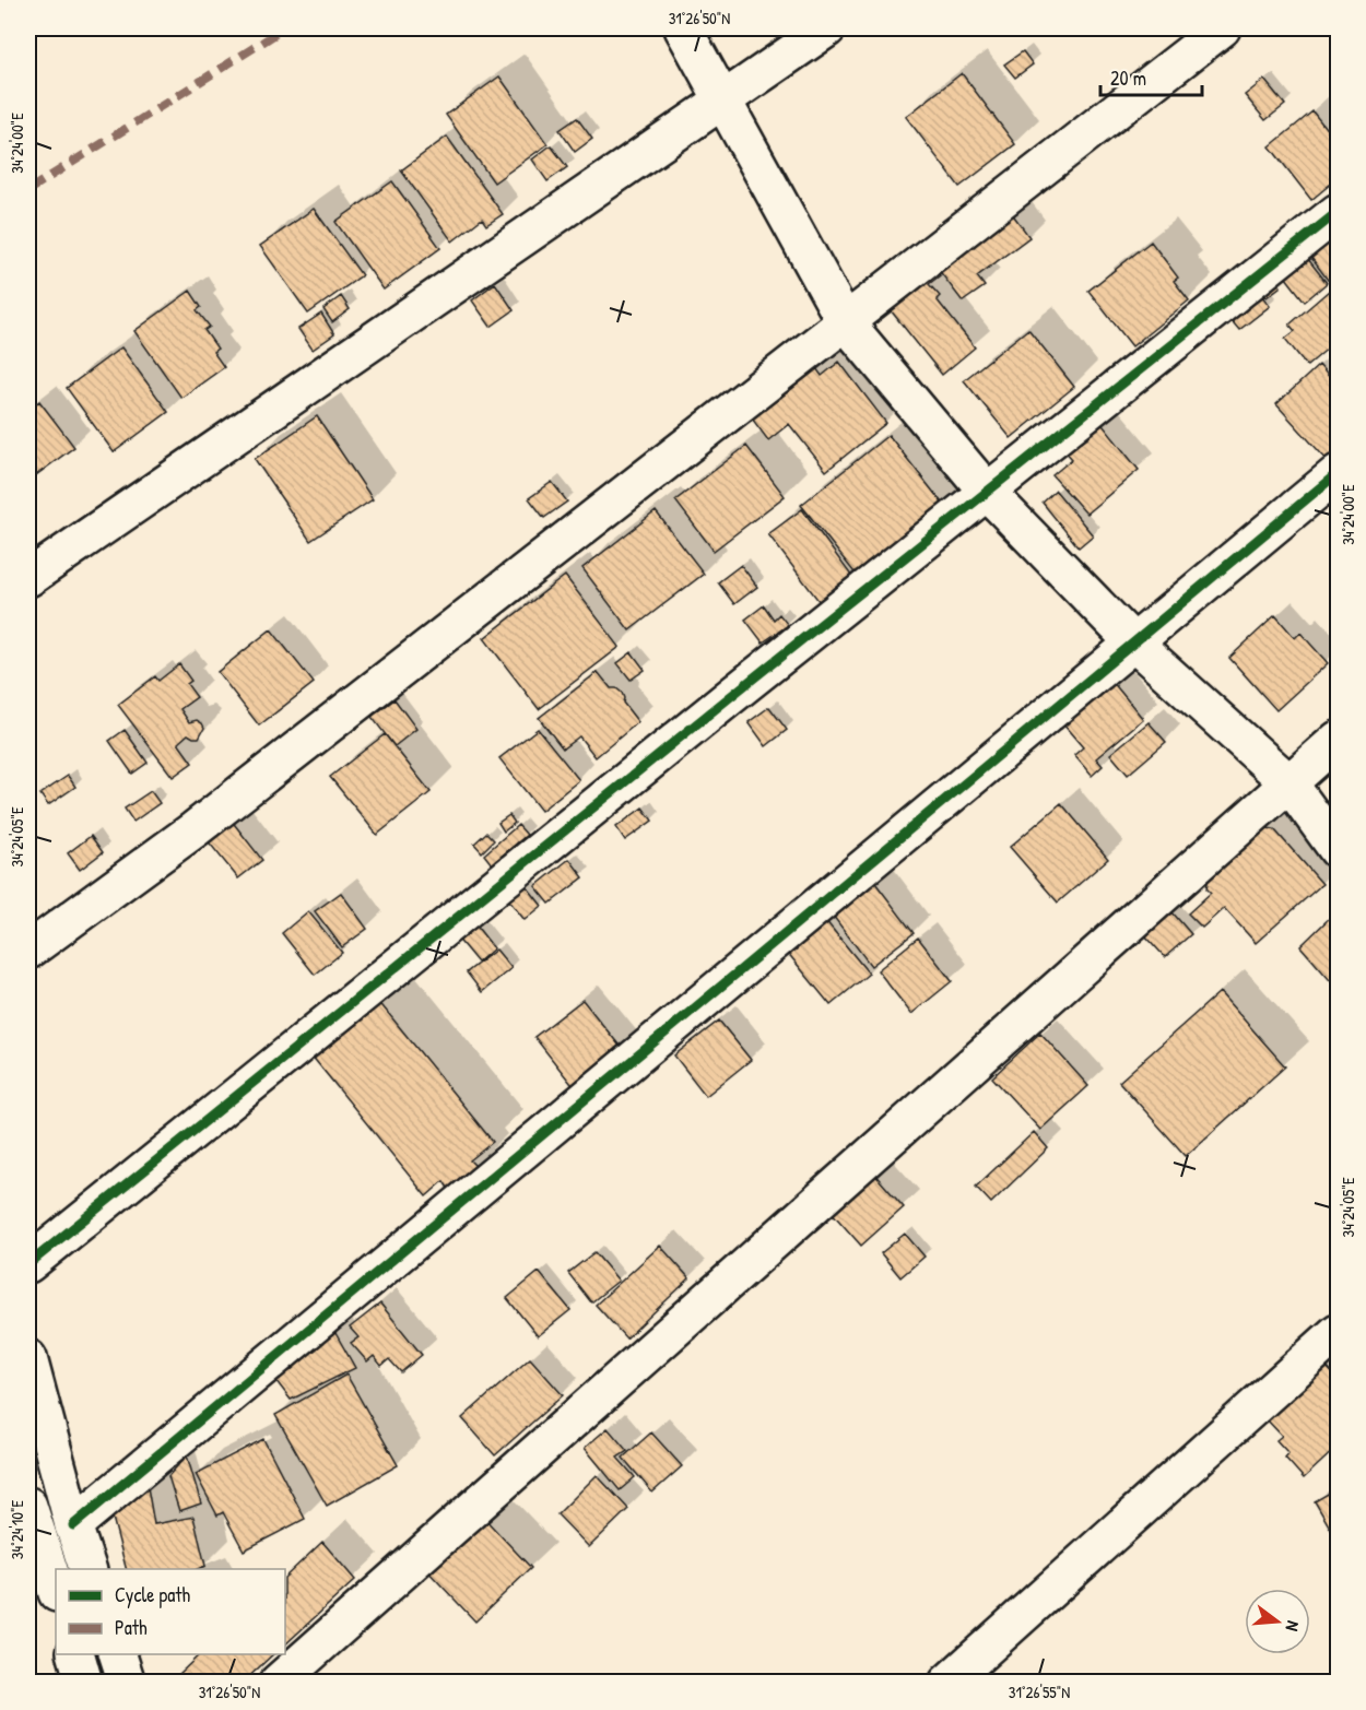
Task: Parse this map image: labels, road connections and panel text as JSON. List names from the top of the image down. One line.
{"legend":["Cycle path","Path"],"scale_bar":"20 m","north":"right","coordinates":["31°26'50\"N","34°24'00\"E","34°24'05\"E","34°24'10\"E","31°26'55\"N"]}
